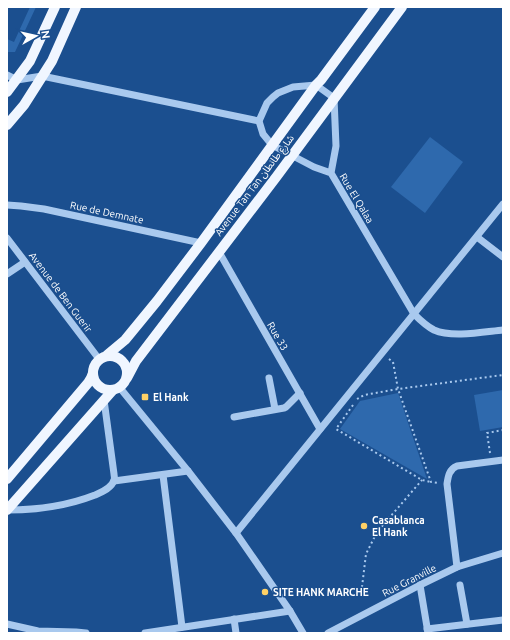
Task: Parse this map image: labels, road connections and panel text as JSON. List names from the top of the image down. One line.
{"streets":{"main road":["Avenue Tan Tan شارع طانطان"],"street":["Rue El Qalaa","Rue de Demnate","Avenue de Ben Guerir","Rue 33","Rue Granville"]},"crossings":[["Avenue Tan Tan شارع طانطان","Rue El Qalaa"],["Avenue Tan Tan شارع طانطان","Rue de Demnate"],["Avenue Tan Tan شارع طانطان","Avenue de Ben Guerir"],["Avenue Tan Tan شارع طانطان","Rue 33"]],"places":{"transit":["El Hank"],"other":["Casablanca El Hank","SITE HANK MARCHE"]},"north":"right"}
